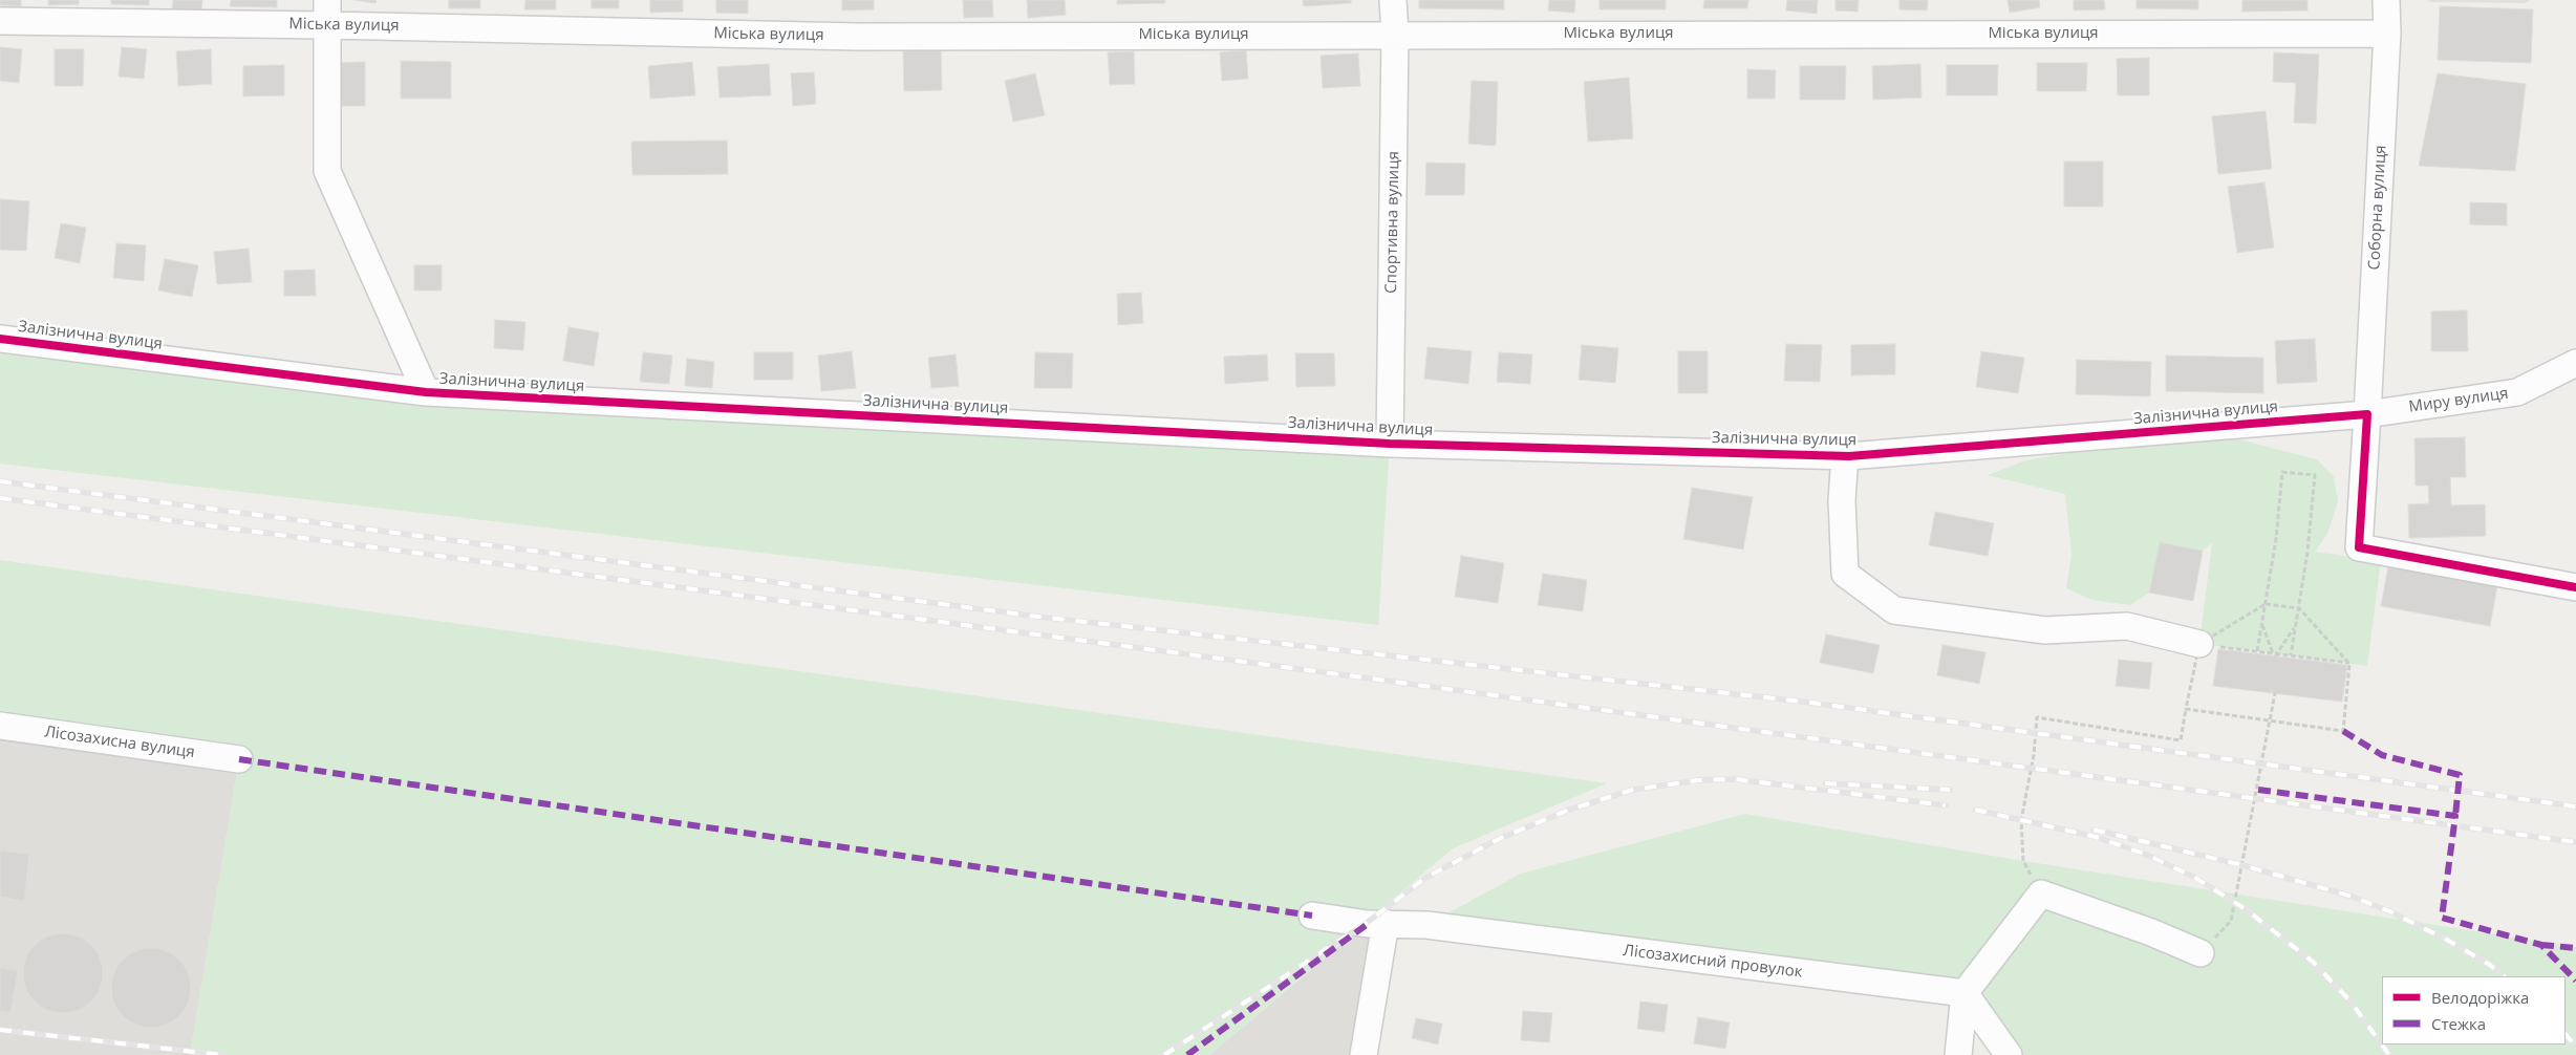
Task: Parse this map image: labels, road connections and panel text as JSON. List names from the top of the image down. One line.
{"streets":{"street":["Міська вулиця","Соборна вулиця","Спортивна вулиця","Залізнична вулиця","Миру вулиця","Лісозахисна вулиця","Лісозахисний провулок"]},"crossings":[["Міська вулиця","Соборна вулиця"],["Міська вулиця","Спортивна вулиця"],["Соборна вулиця","Залізнична вулиця"],["Соборна вулиця","Миру вулиця"],["Спортивна вулиця","Залізнична вулиця"],["Залізнична вулиця","Миру вулиця"]],"legend":["Велодоріжка","Стежка"]}
